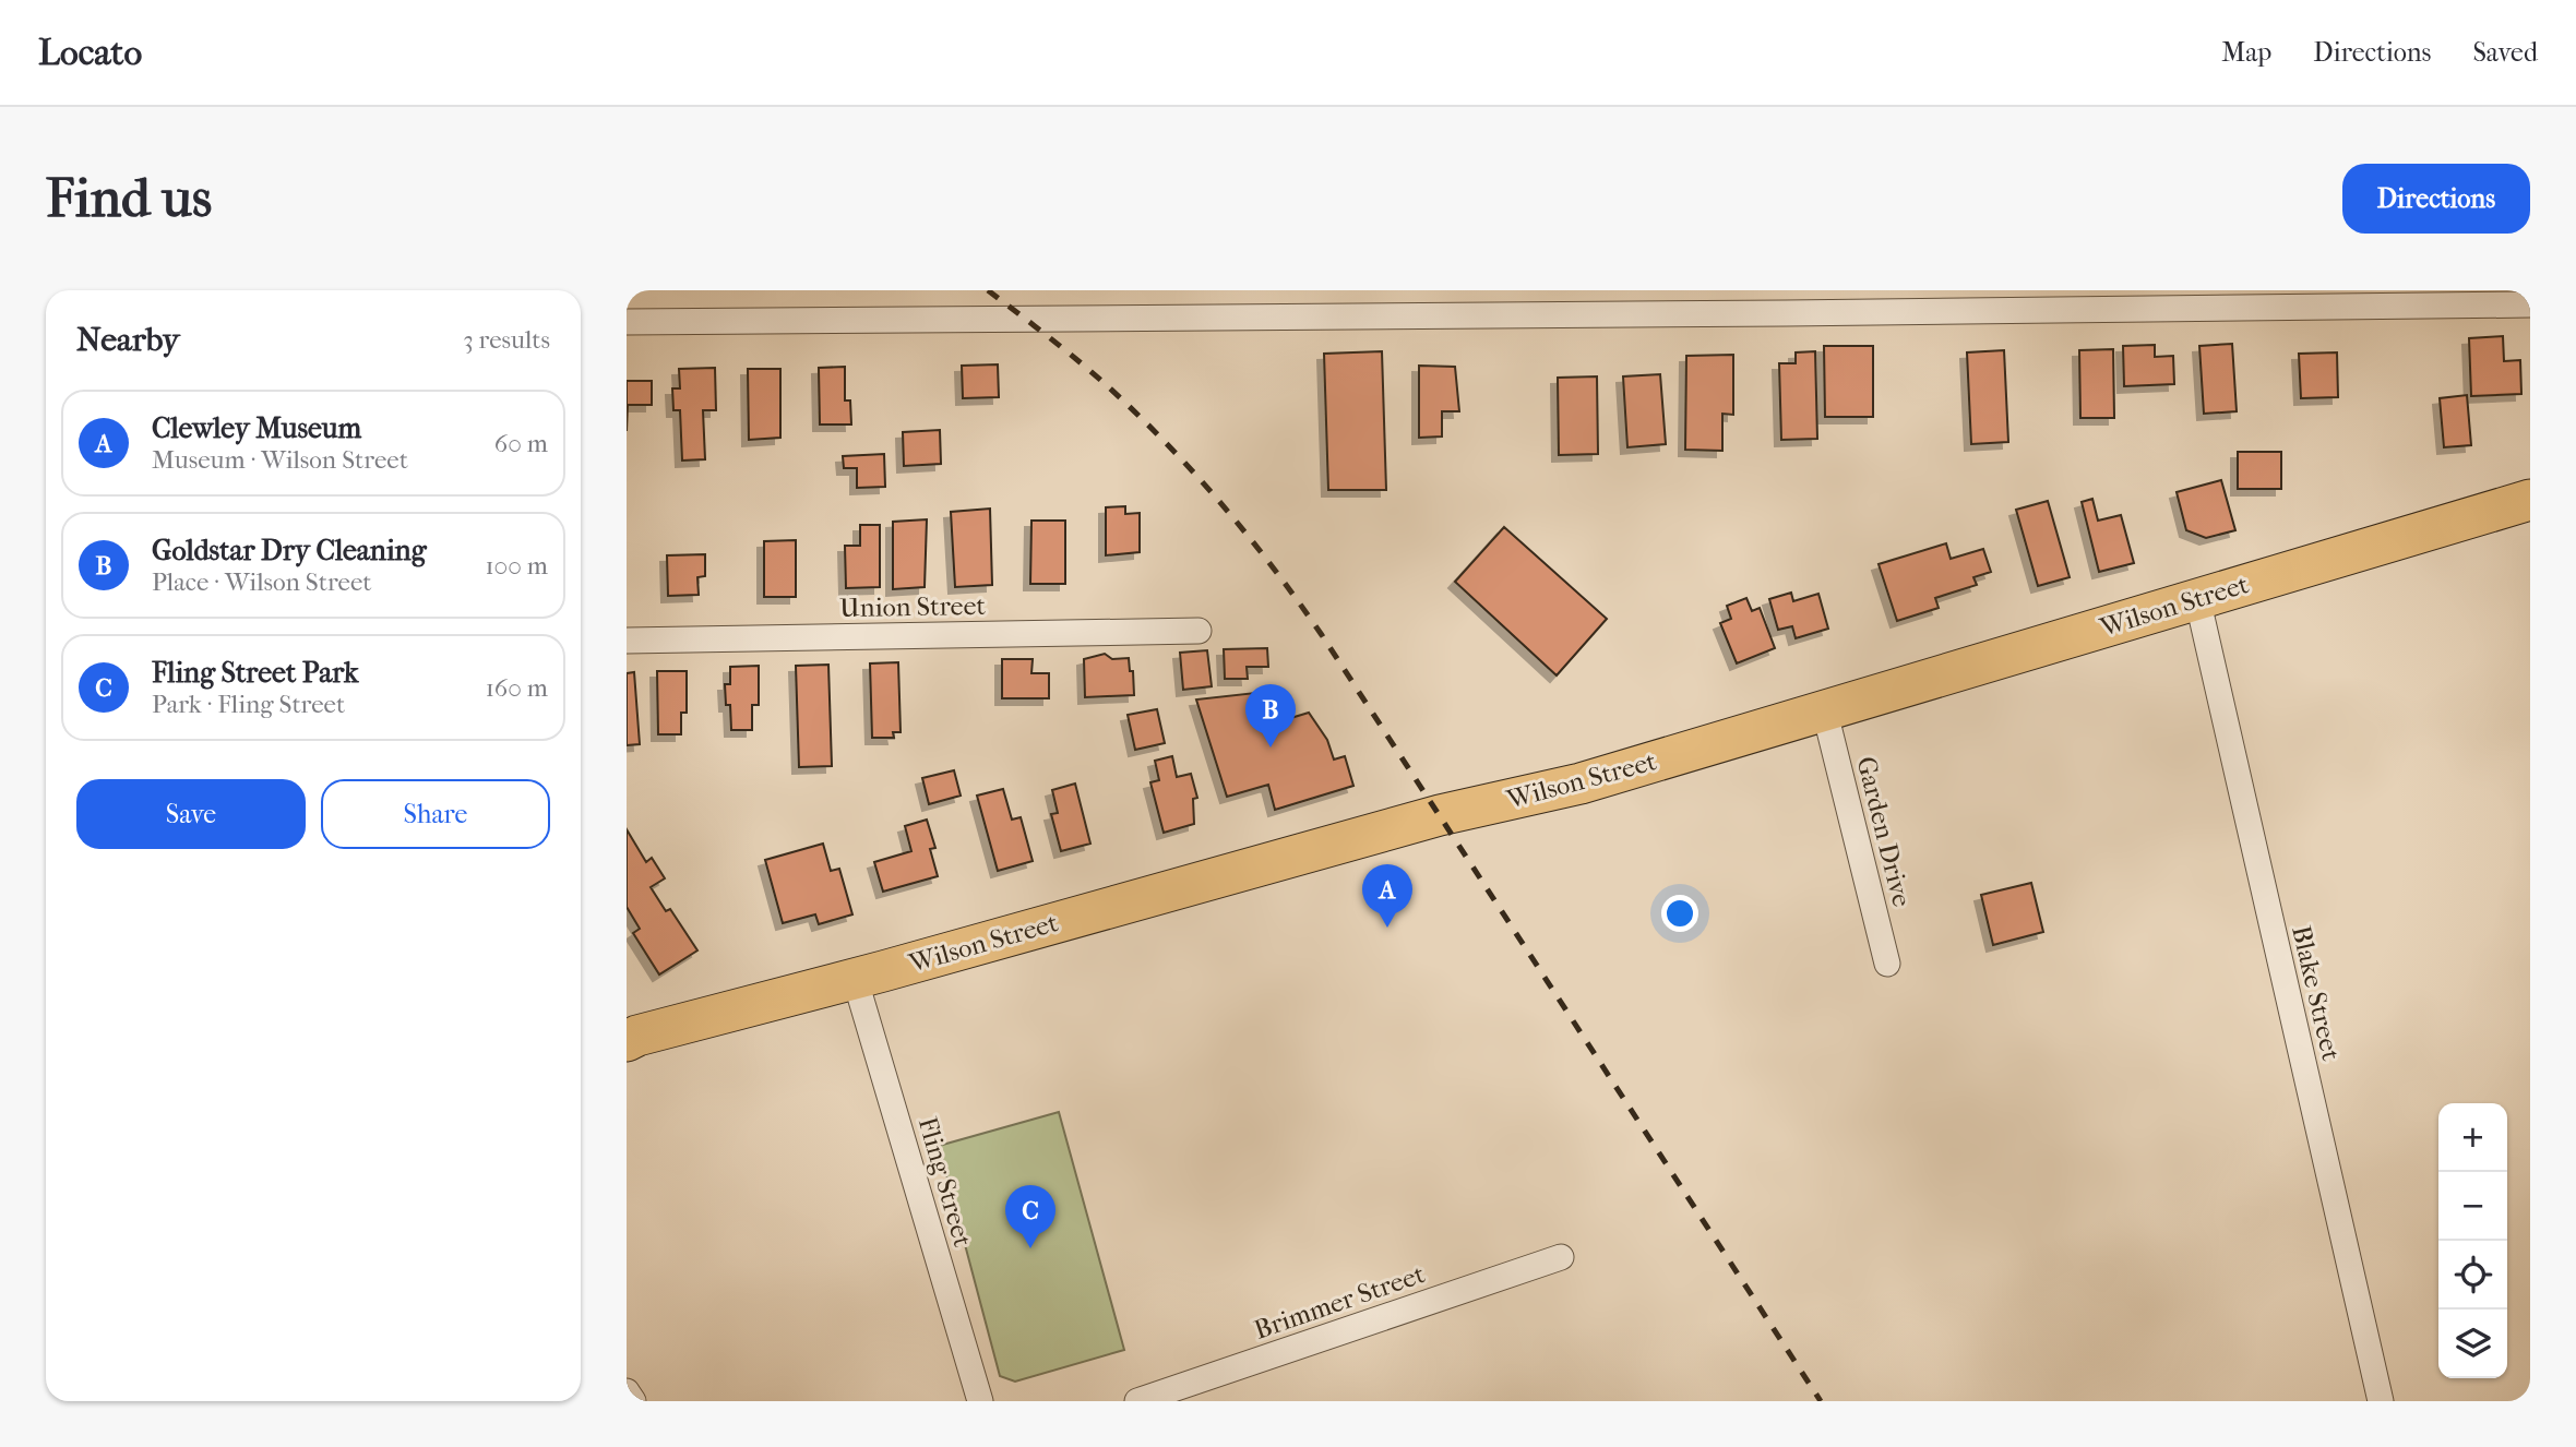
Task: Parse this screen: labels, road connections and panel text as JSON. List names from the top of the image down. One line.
{"streets":{"main road":["Wilson Street"],"street":["Union Street","Garden Drive","Blake Street","Fling Street","Brimmer Street"]},"crossings":[["Wilson Street","Garden Drive"],["Wilson Street","Blake Street"],["Wilson Street","Fling Street"]],"page":{"header":"Locato","nav":["Map","Directions","Saved"],"buttons":["Directions",["Save","Share"]],"title":"Find us","heading":["Nearby","3 results"],"list":[{"mark":"A","name":"Clewley Museum","note":"Museum · Wilson Street","value":"60 m"},{"mark":"B","name":"Goldstar Dry Cleaning","note":"Place · Wilson Street","value":"100 m"},{"mark":"C","name":"Fling Street Park","note":"Park · Fling Street","value":"160 m"}],"pins":["B","A","C"],"map_buttons":["+","−"]}}
